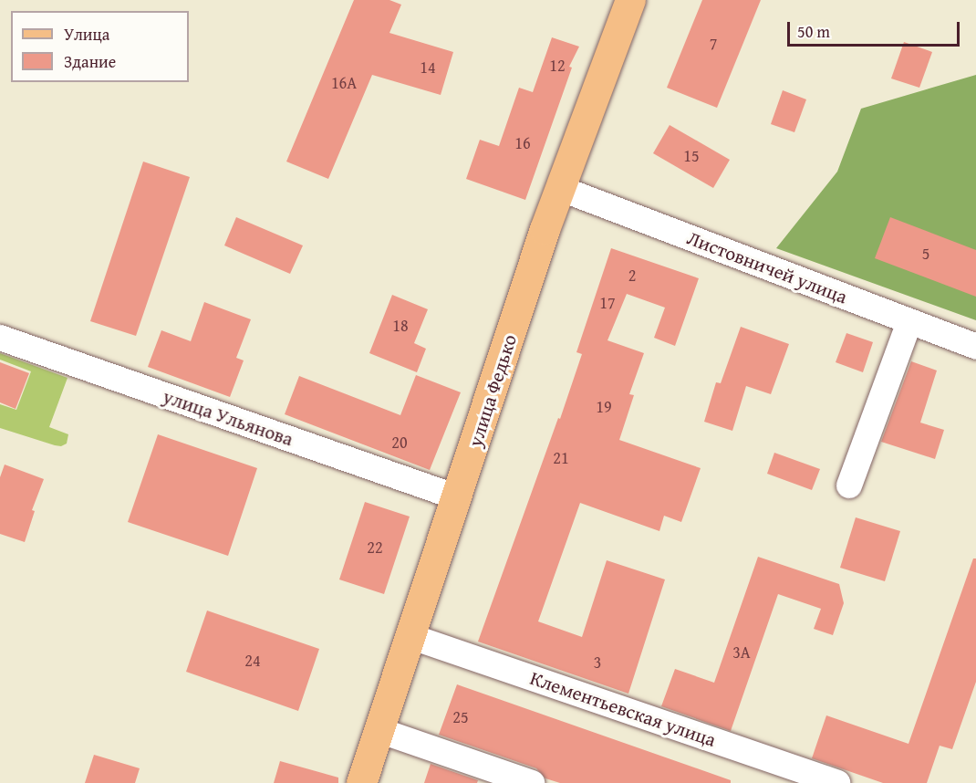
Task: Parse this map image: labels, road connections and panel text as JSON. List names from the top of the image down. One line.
{"streets":{"main road":["улица Федько"],"street":["Листовничей улица","улица Ульянова","Клементьевская улица"]},"crossings":[["Листовничей улица","улица Федько"],["улица Федько","улица Ульянова"],["улица Федько","Клементьевская улица"]],"house_numbers":["7","12","14","16А","16","15","5","2","17","18","19","20","21","22","3А","24","3","25"],"legend":["Улица","Здание"],"scale_bar":"50 m"}
